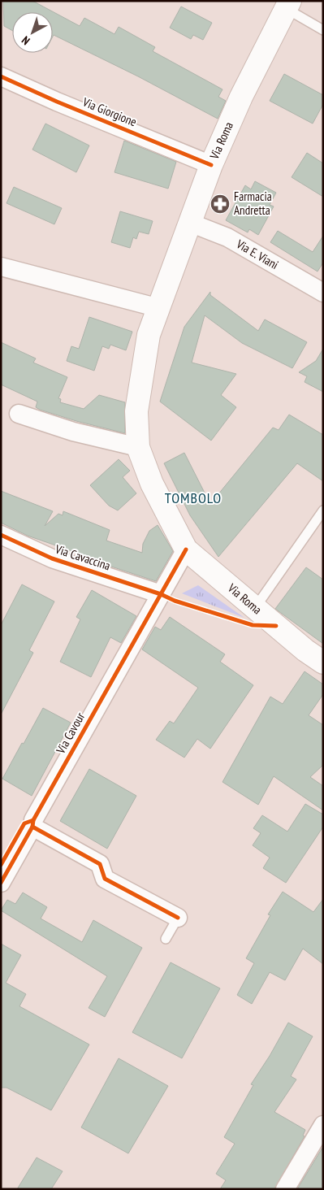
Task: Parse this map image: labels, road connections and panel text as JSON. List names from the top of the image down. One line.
{"streets":{"main road":["Via Roma"],"street":["Via Giorgione","Via E. Viani","Via Cavaccina","Via Cavour"]},"crossings":[["Via Giorgione","Via Roma"],["Via Roma","Via E. Viani"],["Via Cavaccina","Via Cavour"]],"districts":["TOMBOLO"],"places":{"pharmacy":["Farmacia Andretta"]},"north":"bottom left"}
